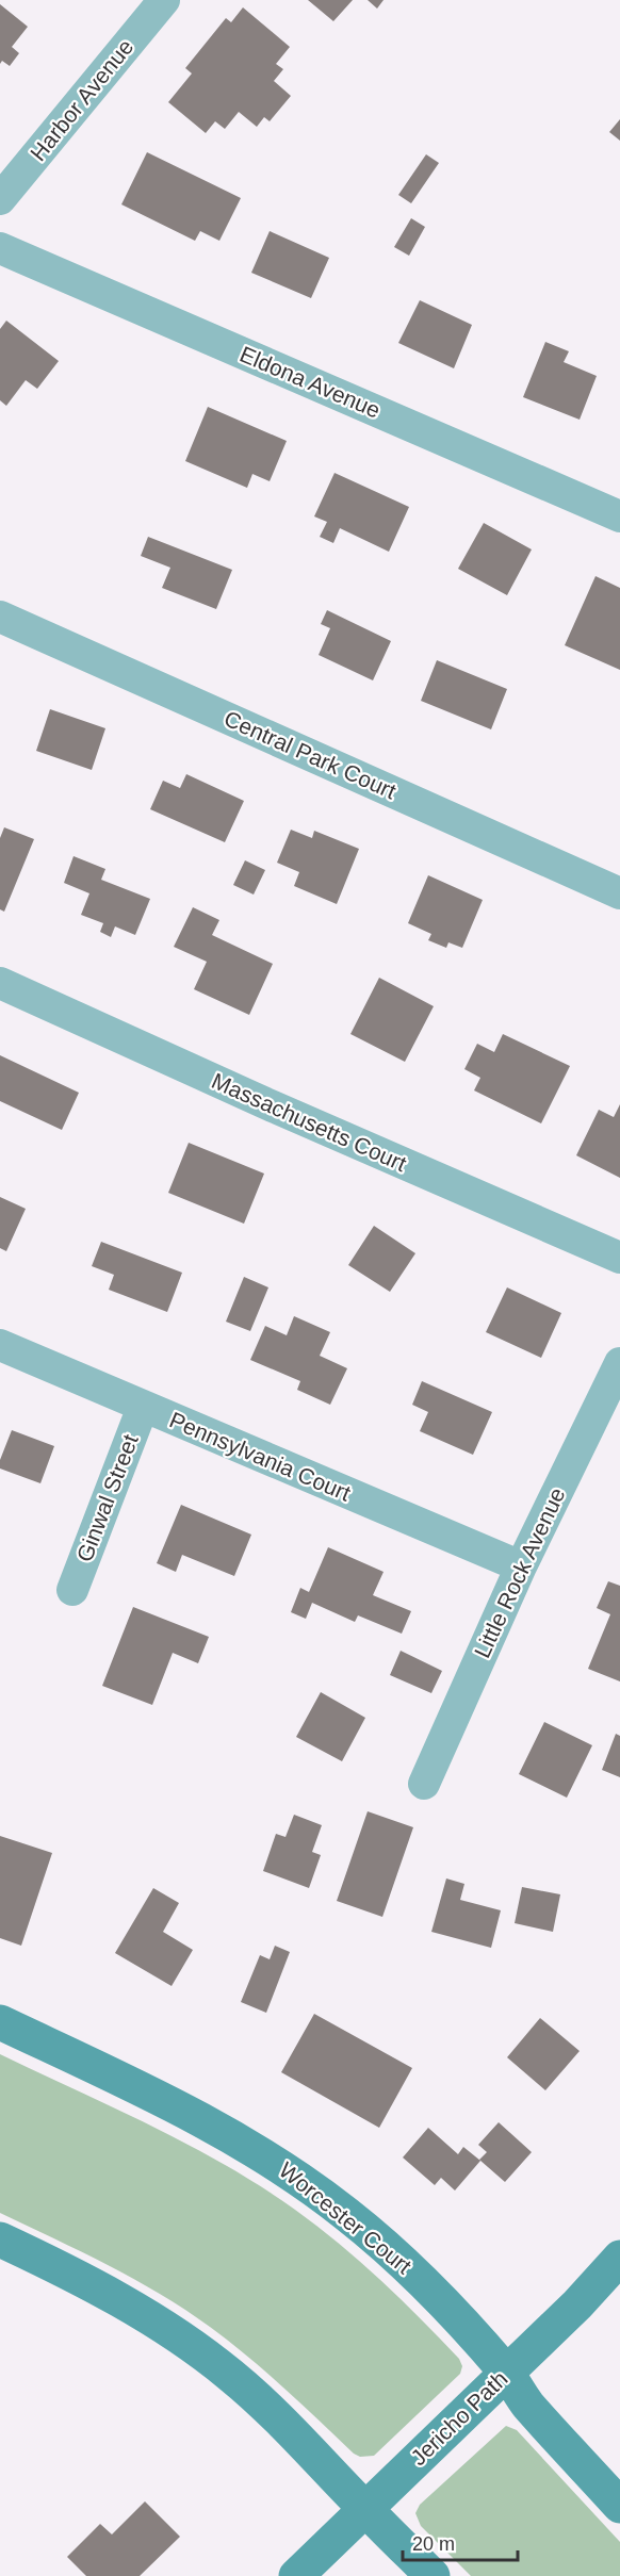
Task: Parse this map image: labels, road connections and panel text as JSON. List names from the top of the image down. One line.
{"streets":{"street":["Harbor Avenue","Eldona Avenue","Central Park Court","Massachusetts Court","Pennsylvania Court","Ginwal Street","Little Rock Avenue","Worcester Court","Jericho Path"]},"crossings":[["Pennsylvania Court","Ginwal Street"],["Pennsylvania Court","Little Rock Avenue"],["Worcester Court","Jericho Path"]],"scale_bar":"20 m"}
